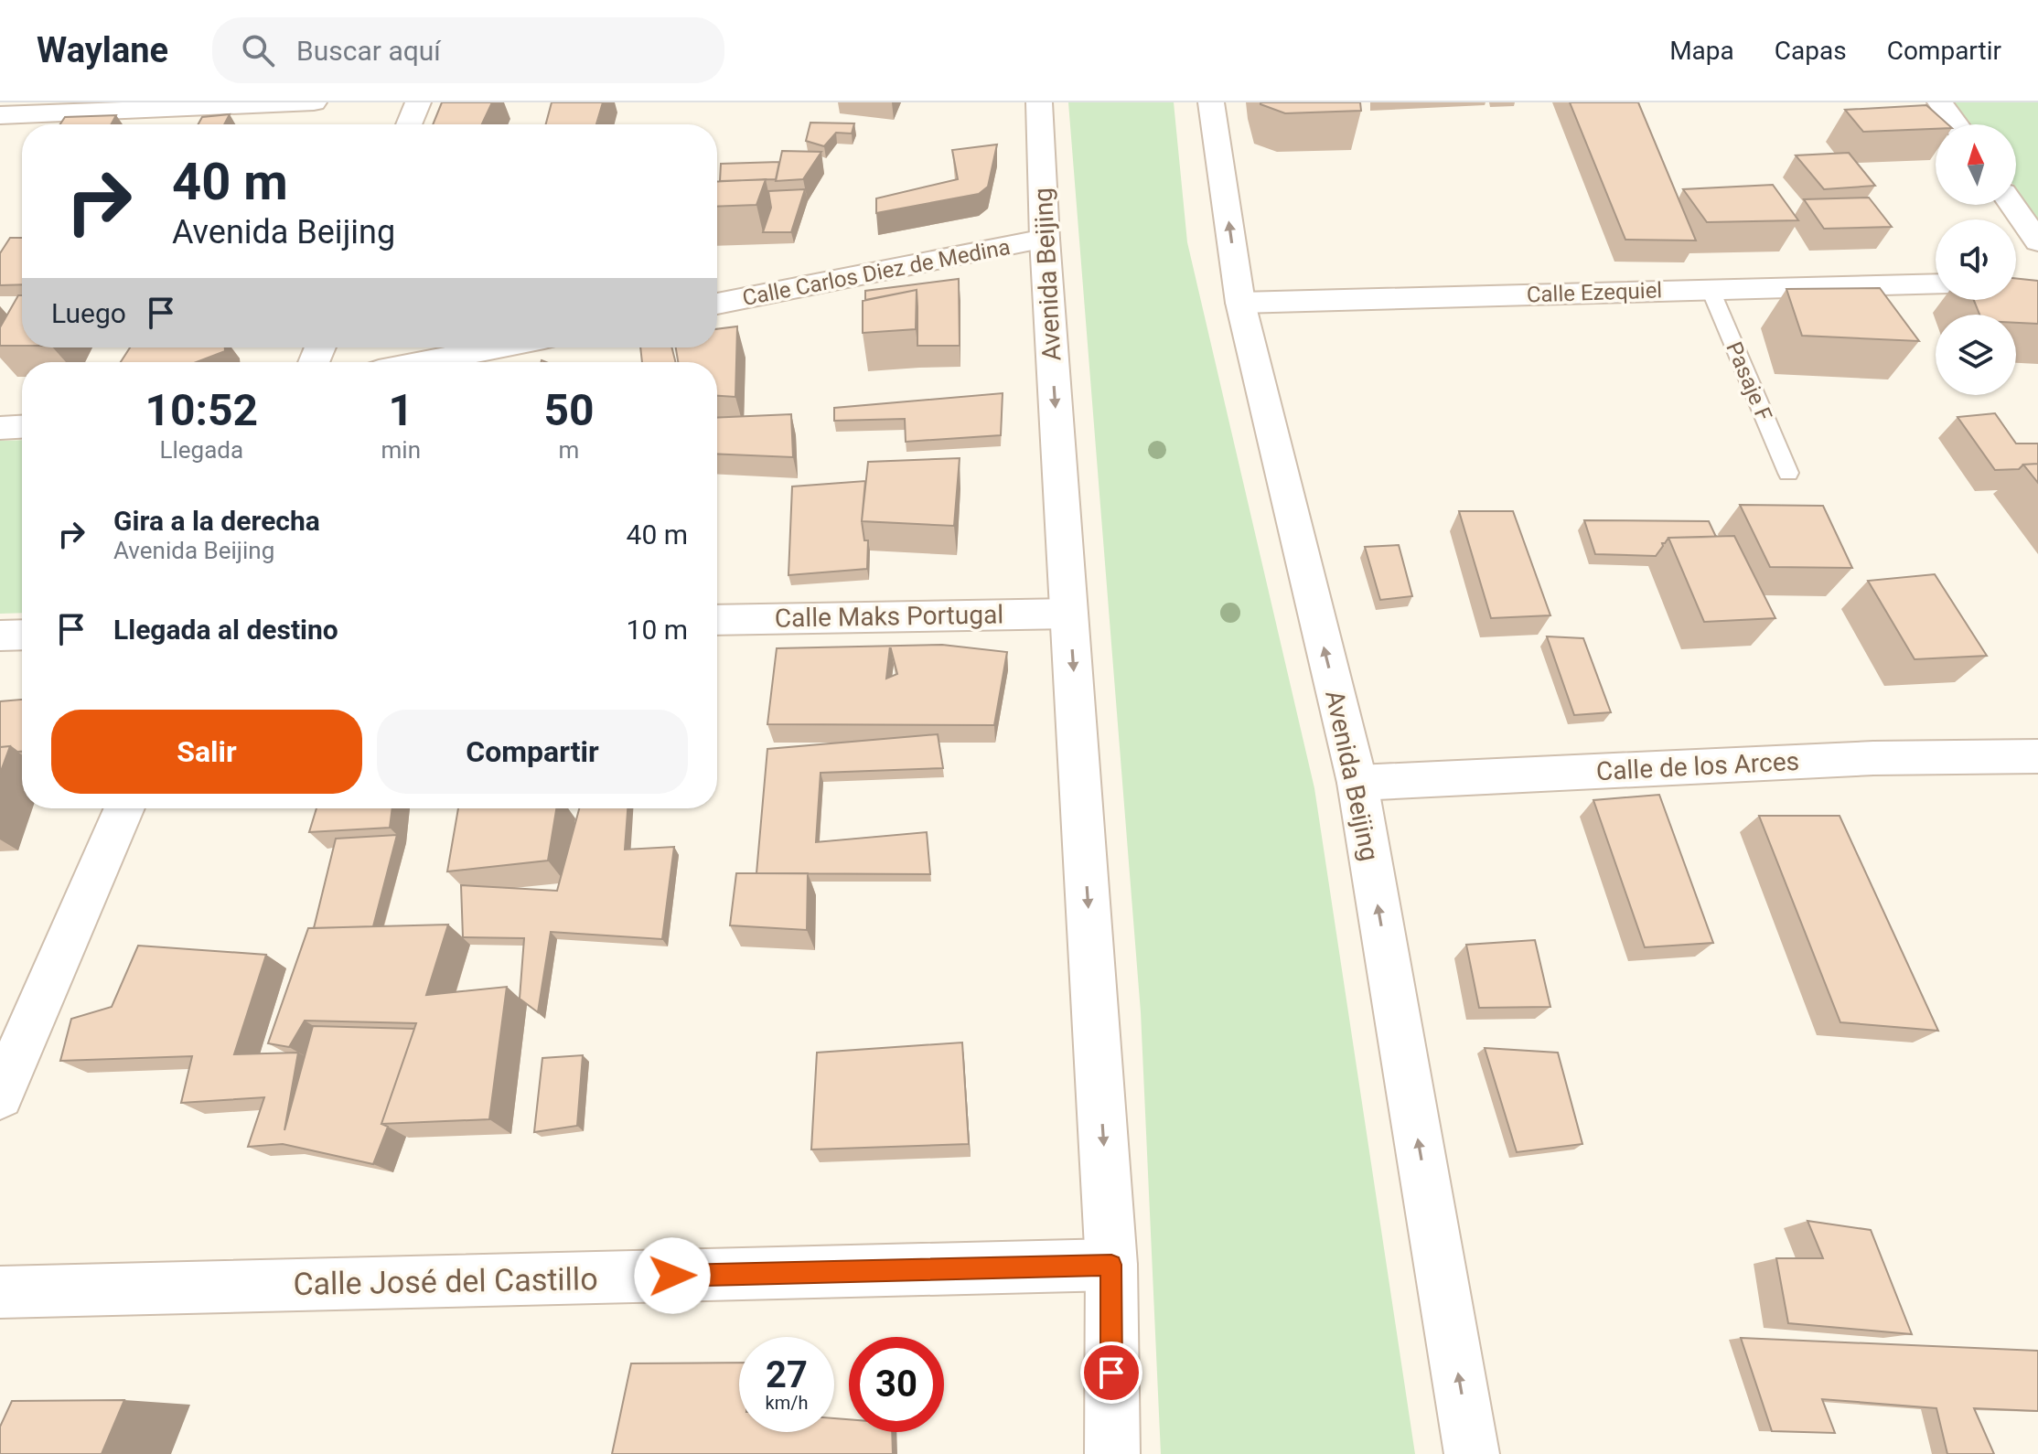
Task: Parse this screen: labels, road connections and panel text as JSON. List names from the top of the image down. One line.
{"streets":{"street":["Calle Carlos Diez de Medina","Avenida Beijing","Calle Ezequiel","Calle Maks Portugal","Calle de los Arces","Calle José del Castillo"],"lane":["Pasaje F"]},"crossings":[["Calle Carlos Diez de Medina","Avenida Beijing"],["Avenida Beijing","Calle Ezequiel"],["Avenida Beijing","Calle Maks Portugal"],["Avenida Beijing","Calle de los Arces"],["Avenida Beijing","Calle José del Castillo"],["Calle Ezequiel","Pasaje F"]],"north":"top","page":{"header":"Waylane","search":"Buscar aquí","nav":["Mapa","Capas","Compartir"],"turn":["40 m","Avenida Beijing"],"then":"Luego","eta":["10:52","Llegada","1","min","50","m"],"list":[{"name":"Gira a la derecha","note":"Avenida Beijing","value":"40 m"},{"name":"Llegada al destino","value":"10 m"}],"buttons":["Salir","Compartir"],"speed":"27 km/h","limit":"30"}}
